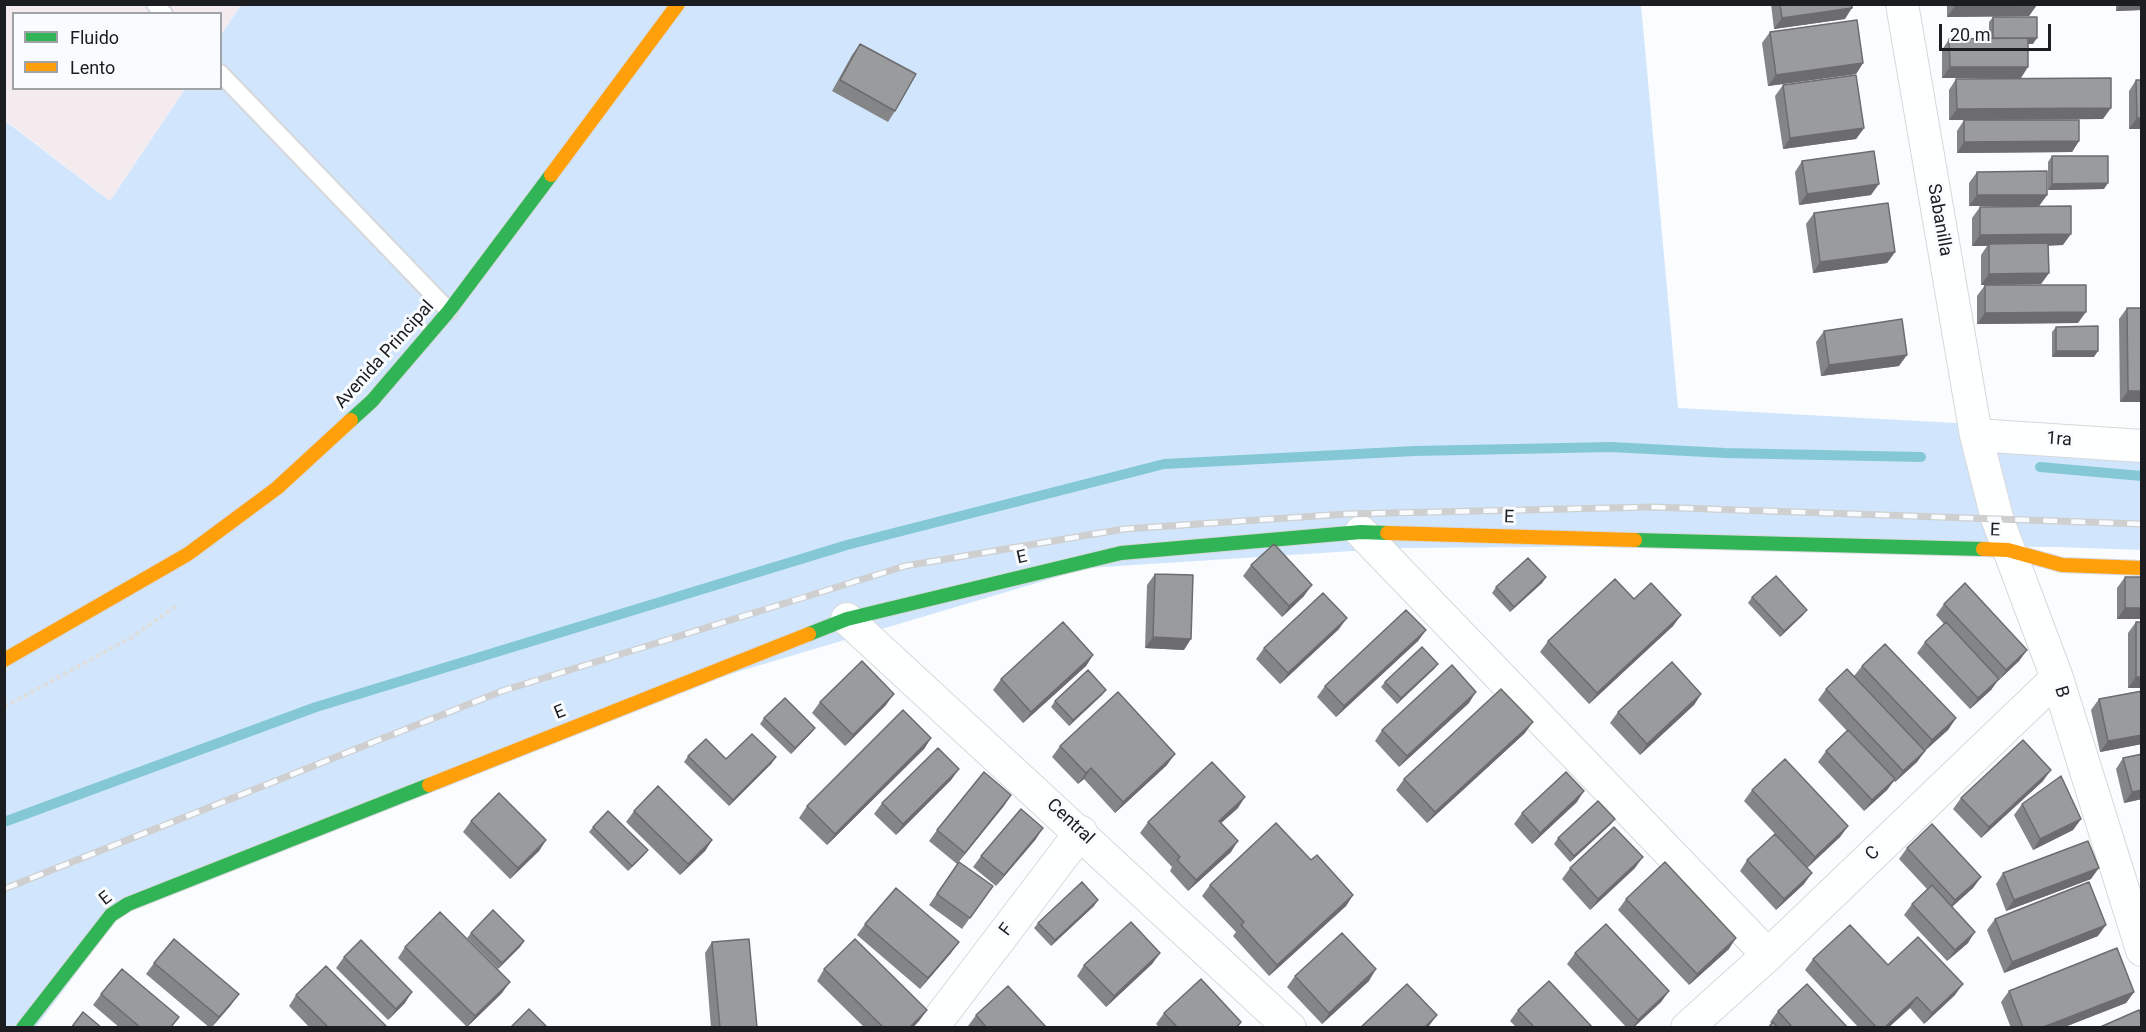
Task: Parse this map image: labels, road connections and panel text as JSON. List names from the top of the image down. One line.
{"streets":{"street":["Sabanilla","Avenida Principal","1ra","E","B","Central","C","F"]},"crossings":[["Sabanilla","1ra"],["Sabanilla","B"],["1ra","B"],["E","B"],["E","Central"],["B","C"],["Central","F"]],"legend":["Fluido","Lento"],"scale_bar":"20 m"}
